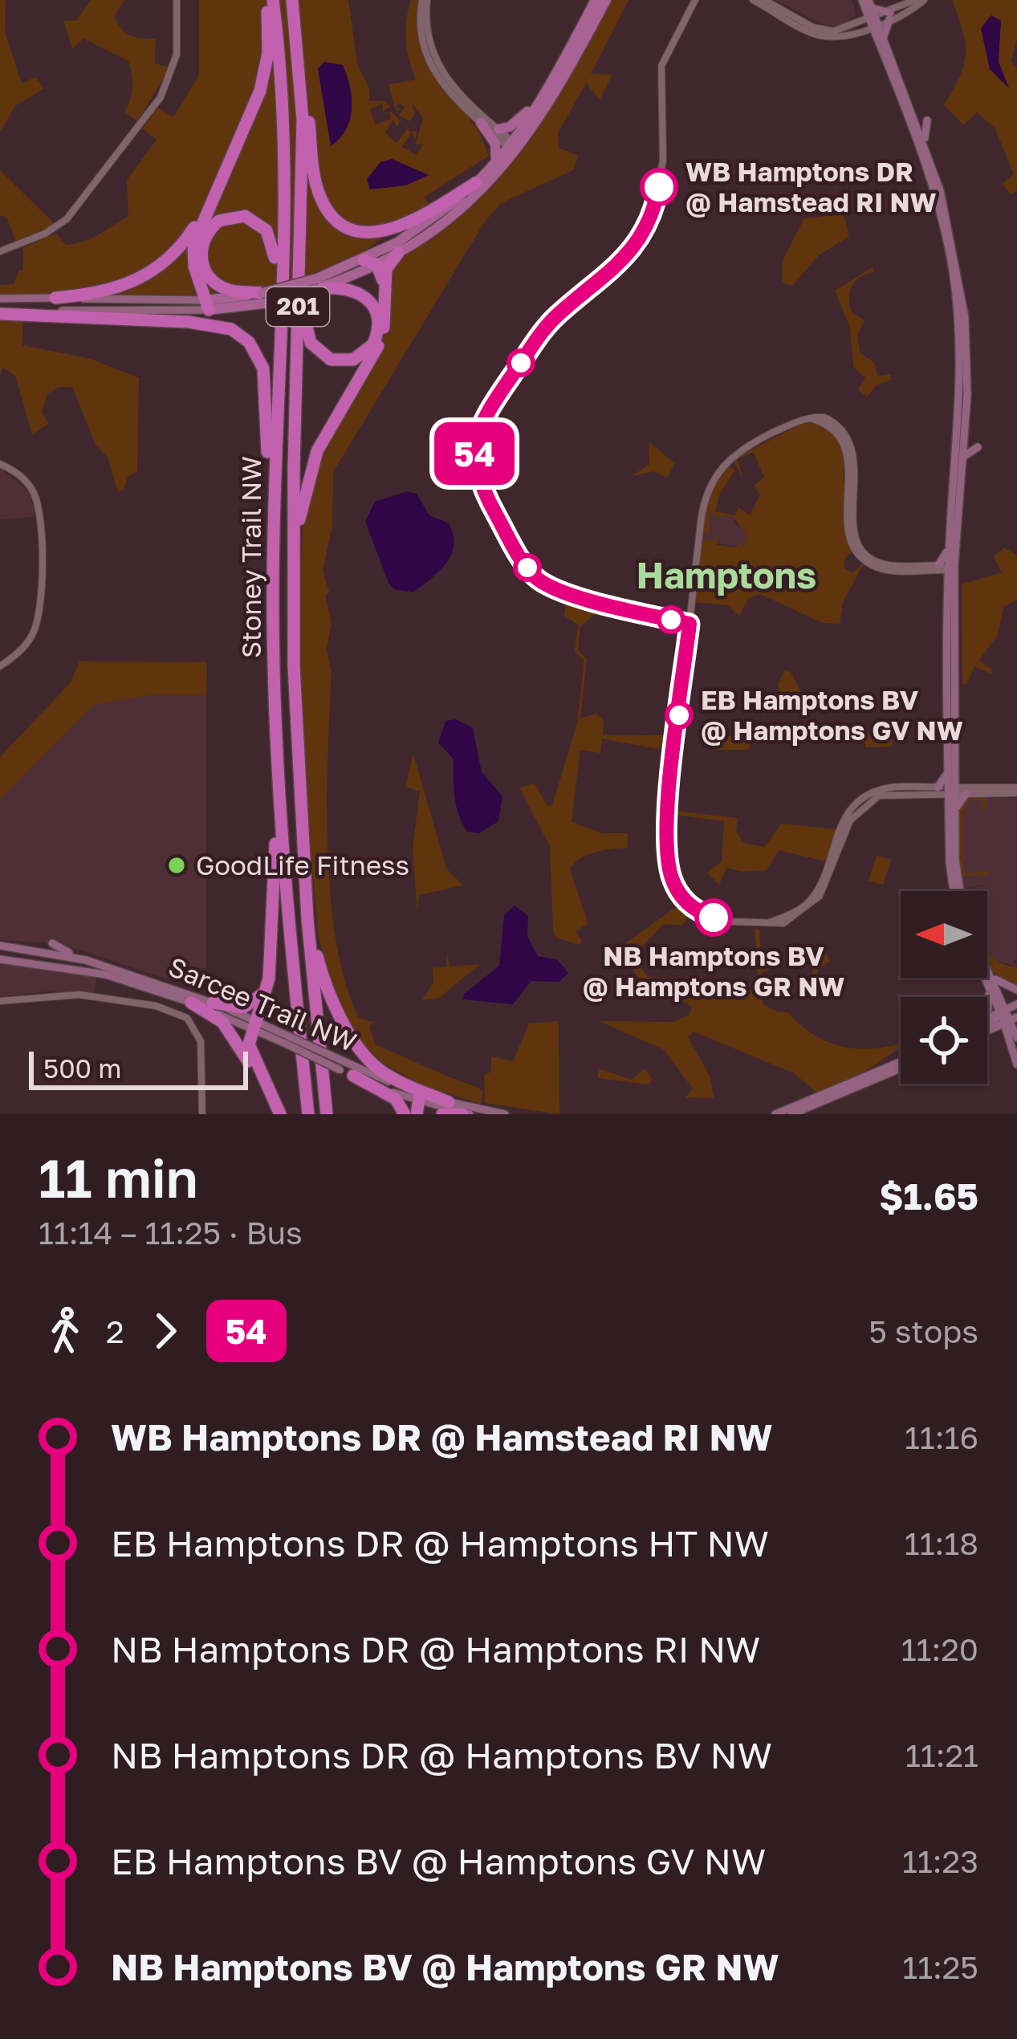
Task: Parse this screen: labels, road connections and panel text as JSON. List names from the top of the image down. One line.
{"streets":{"highway":["201","Stoney Trail NW"],"main road":["Sarcee Trail NW"]},"districts":["Hamptons"],"places":["WB Hamptons DR @ Hamstead RI NW","EB Hamptons BV @ Hamptons GV NW","GoodLife Fitness","NB Hamptons BV @ Hamptons GR NW"],"lines":["bus line 54"],"scale_bar":"500 m","north":"left","page":{"on_map":"54","scale":"500 m","heading":["11 min","11:14 – 11:25 · Bus","$1.65"],"legs":["2","54","5 stops"],"list":[{"name":"WB Hamptons DR @ Hamstead RI NW","value":"11:16"},{"name":"EB Hamptons DR @ Hamptons HT NW","value":"11:18"},{"name":"NB Hamptons DR @ Hamptons RI NW","value":"11:20"},{"name":"NB Hamptons DR @ Hamptons BV NW","value":"11:21"},{"name":"EB Hamptons BV @ Hamptons GV NW","value":"11:23"},{"name":"NB Hamptons BV @ Hamptons GR NW","value":"11:25"}]}}
